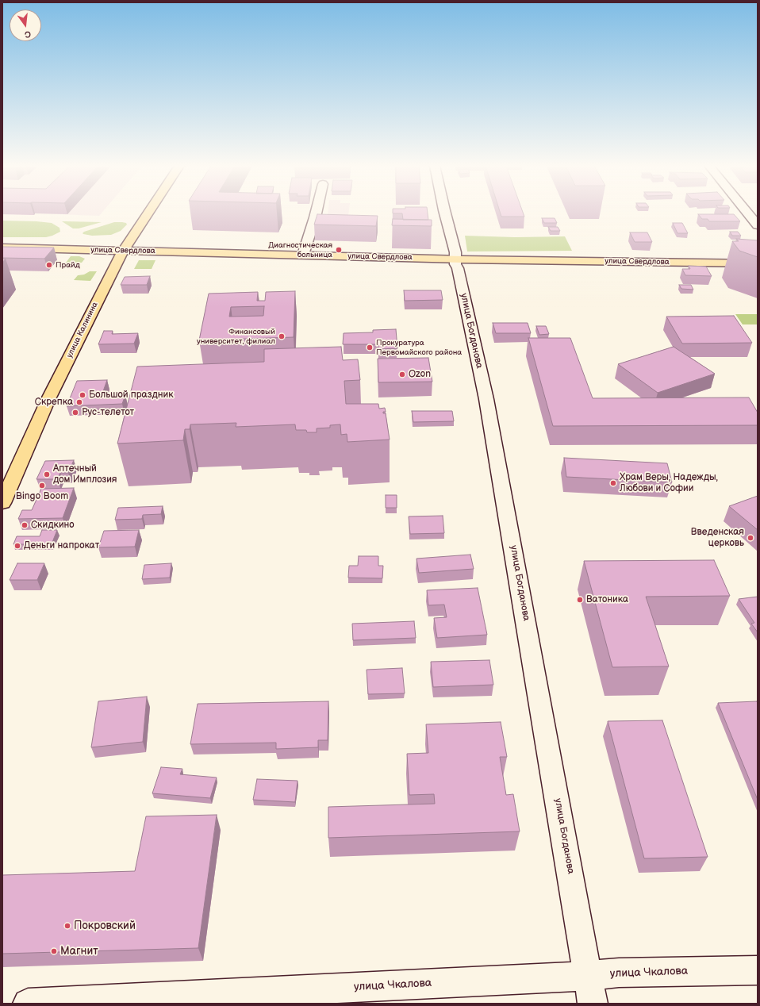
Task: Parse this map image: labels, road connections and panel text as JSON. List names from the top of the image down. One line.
{"streets":{"main road":["улица Свердлова","улица Калинина"],"street":["улица Богданова","улица Чкалова"]},"crossings":[["улица Свердлова","улица Калинина"],["улица Свердлова","улица Богданова"],["улица Богданова","улица Чкалова"]],"places":["Диагностическая больница","Прайд","Финансовый университет, филиал","Прокуратура Первомайского района","Ozon","Большой праздник","Скрепка","Рус-телетот","Аптечный дом Имплозия","Храм Веры, Надежды, Любови и Софии","Bingo Boom","Скидкино","Введенская церковь","Деньги напрокат","Ватоника","Покровский","Магнит"],"north":"bottom"}
